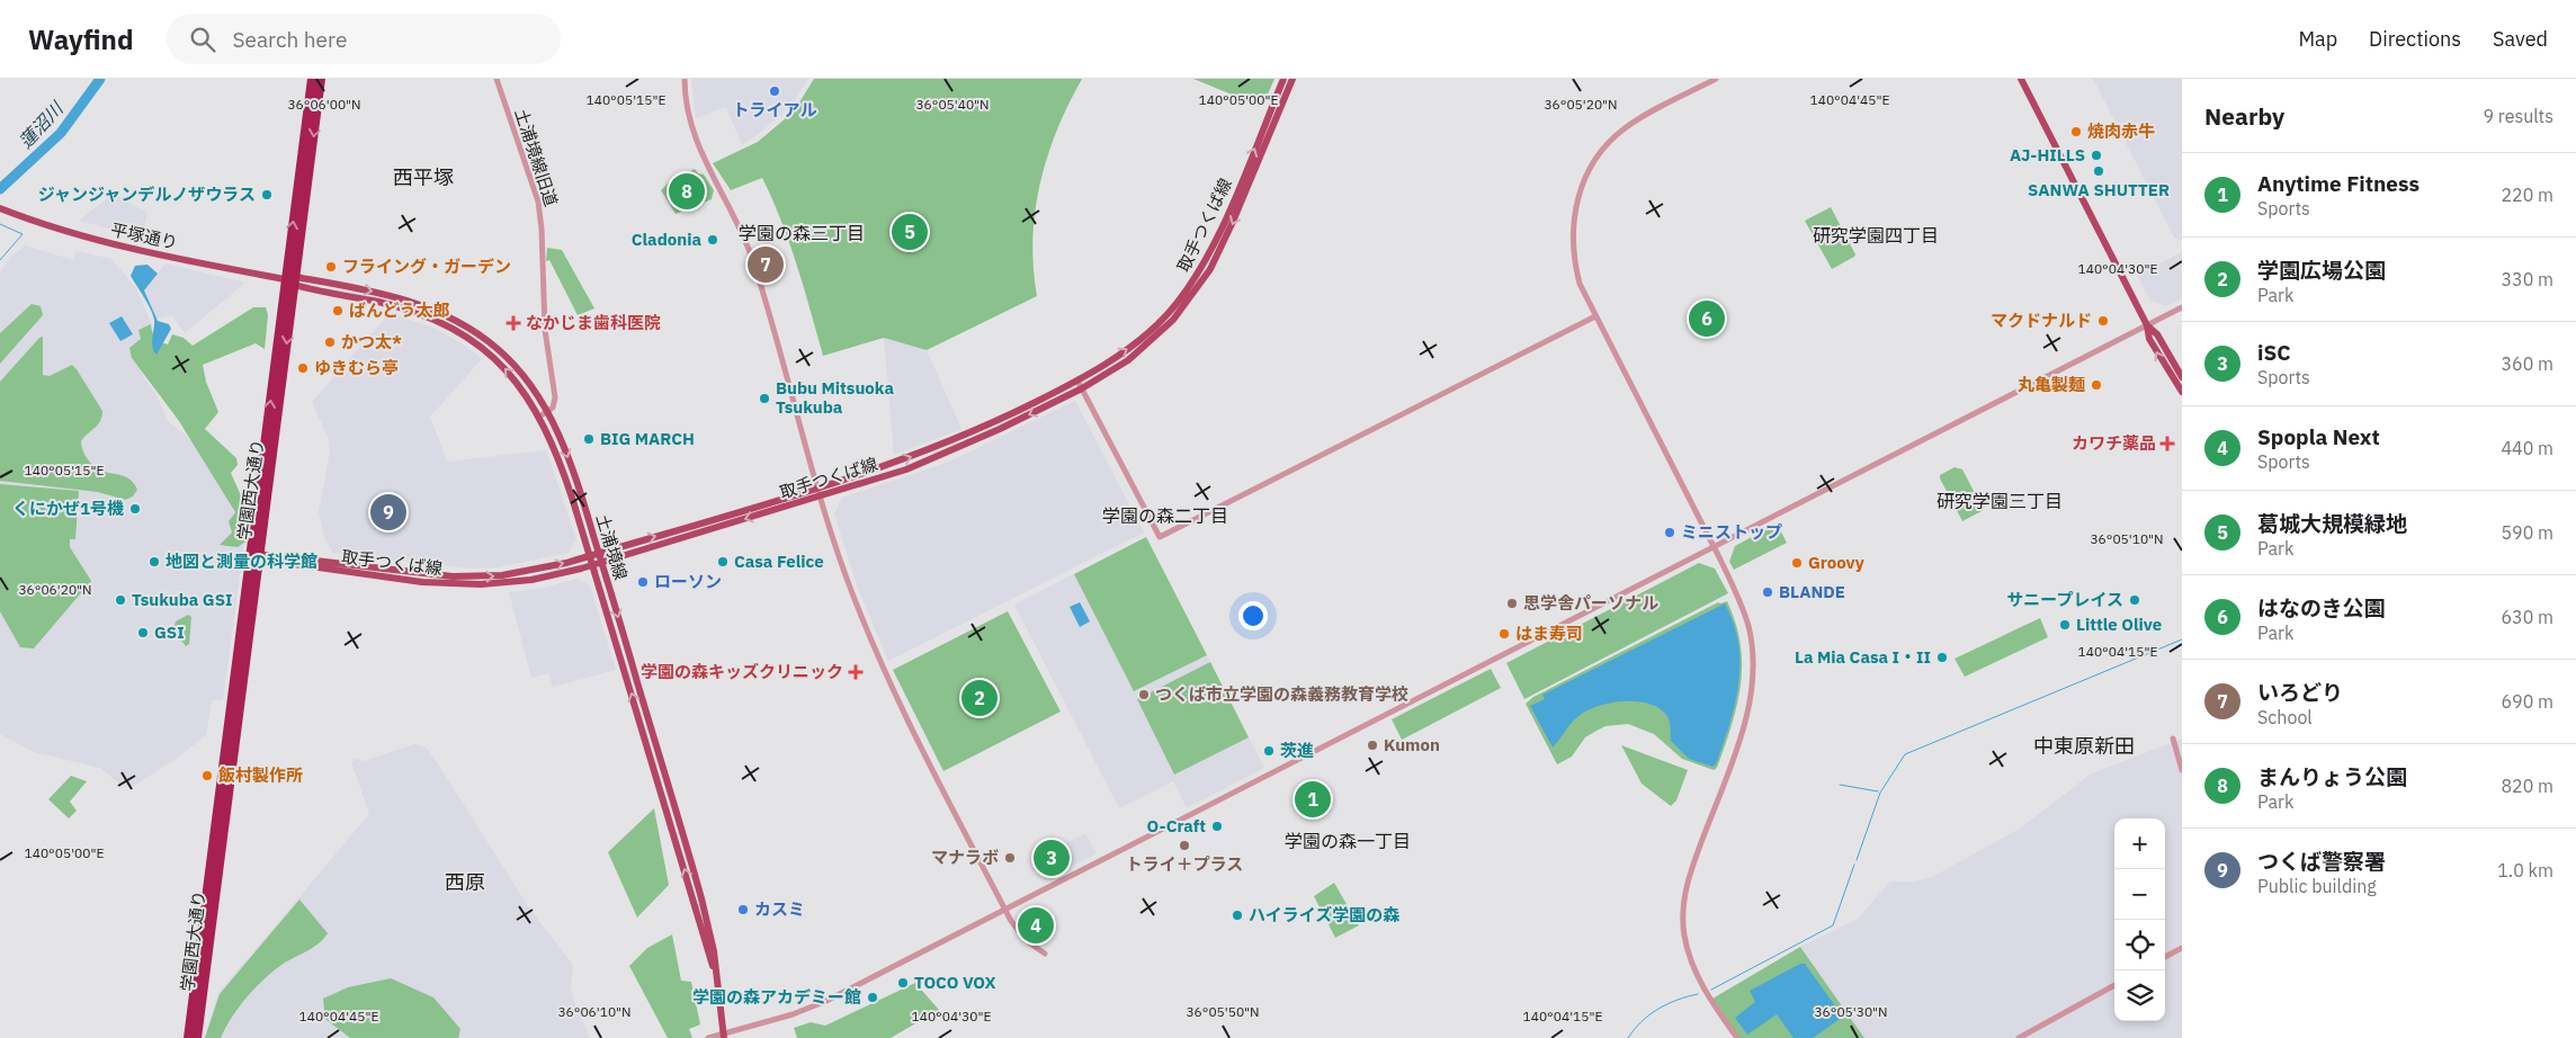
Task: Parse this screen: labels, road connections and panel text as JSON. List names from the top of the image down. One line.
{"streets":{"highway":["学園西大通り"],"main road":["取手つくば線","平塚通り","土浦境線"],"street":["土浦境線旧道"]},"crossings":[["土浦境線旧道","土浦境線"],["取手つくば線","学園西大通り"],["取手つくば線","土浦境線"],["平塚通り","学園西大通り"],["平塚通り","土浦境線"],["学園西大通り","土浦境線"]],"districts":["西平塚","学園の森三丁目","研究学園四丁目","研究学園三丁目","学園の森二丁目","中東原新田","学園の森一丁目","西原"],"water":["蓮沼川"],"places":{"other":["トライアル","焼肉赤牛","AJ-HILLS","SANWA SHUTTER","ジャンジャンデルノザウラス","Cladonia","フライング・ガーデン","ばんどう太郎","マクドナルド","かつ太*","ゆきむら亭","丸亀製麺","Bubu Mitsuoka Tsukuba","BIG MARCH","くにかぜ1号機","ミニストップ","地図と測量の科学館","Casa Felice","Groovy","ローソン","BLANDE","Tsukuba GSI","サニープレイス","思学舎パーソナル","Little Olive","GSI","はま寿司","La Mia Casa I・II","つくば市立学園の森義務教育学校","Kumon","茨進","飯村製作所","O-Craft","トライ＋プラス","マナラボ","カスミ","ハイライズ学園の森","TOCO VOX","学園の森アカデミー館"],"health":["なかじま歯科医院","カワチ薬品","学園の森キッズクリニック"]},"page":{"header":"Wayfind","search":"Search here","nav":["Map","Directions","Saved"],"heading":["Nearby","9 results"],"list":[{"mark":"1","name":"Anytime Fitness","note":"Sports","value":"220 m"},{"mark":"2","name":"学園広場公園","note":"Park","value":"330 m"},{"mark":"3","name":"iSC","note":"Sports","value":"360 m"},{"mark":"4","name":"Spopla Next","note":"Sports","value":"440 m"},{"mark":"5","name":"葛城大規模緑地","note":"Park","value":"590 m"},{"mark":"6","name":"はなのき公園","note":"Park","value":"630 m"},{"mark":"7","name":"いろどり","note":"School","value":"690 m"},{"mark":"8","name":"まんりょう公園","note":"Park","value":"820 m"},{"mark":"9","name":"つくば警察署","note":"Public building","value":"1.0 km"}],"pins":["8","5","7","6","9","2","1","3","4"],"map_buttons":["+","−"]},"coordinates":["140°05'15\"E","140°05'00\"E","140°04'45\"E","36°06'00\"N","36°05'40\"N","36°05'20\"N","140°04'30\"E","36°05'10\"N","36°06'20\"N","140°04'15\"E","36°06'10\"N","36°05'50\"N","36°05'30\"N"]}
